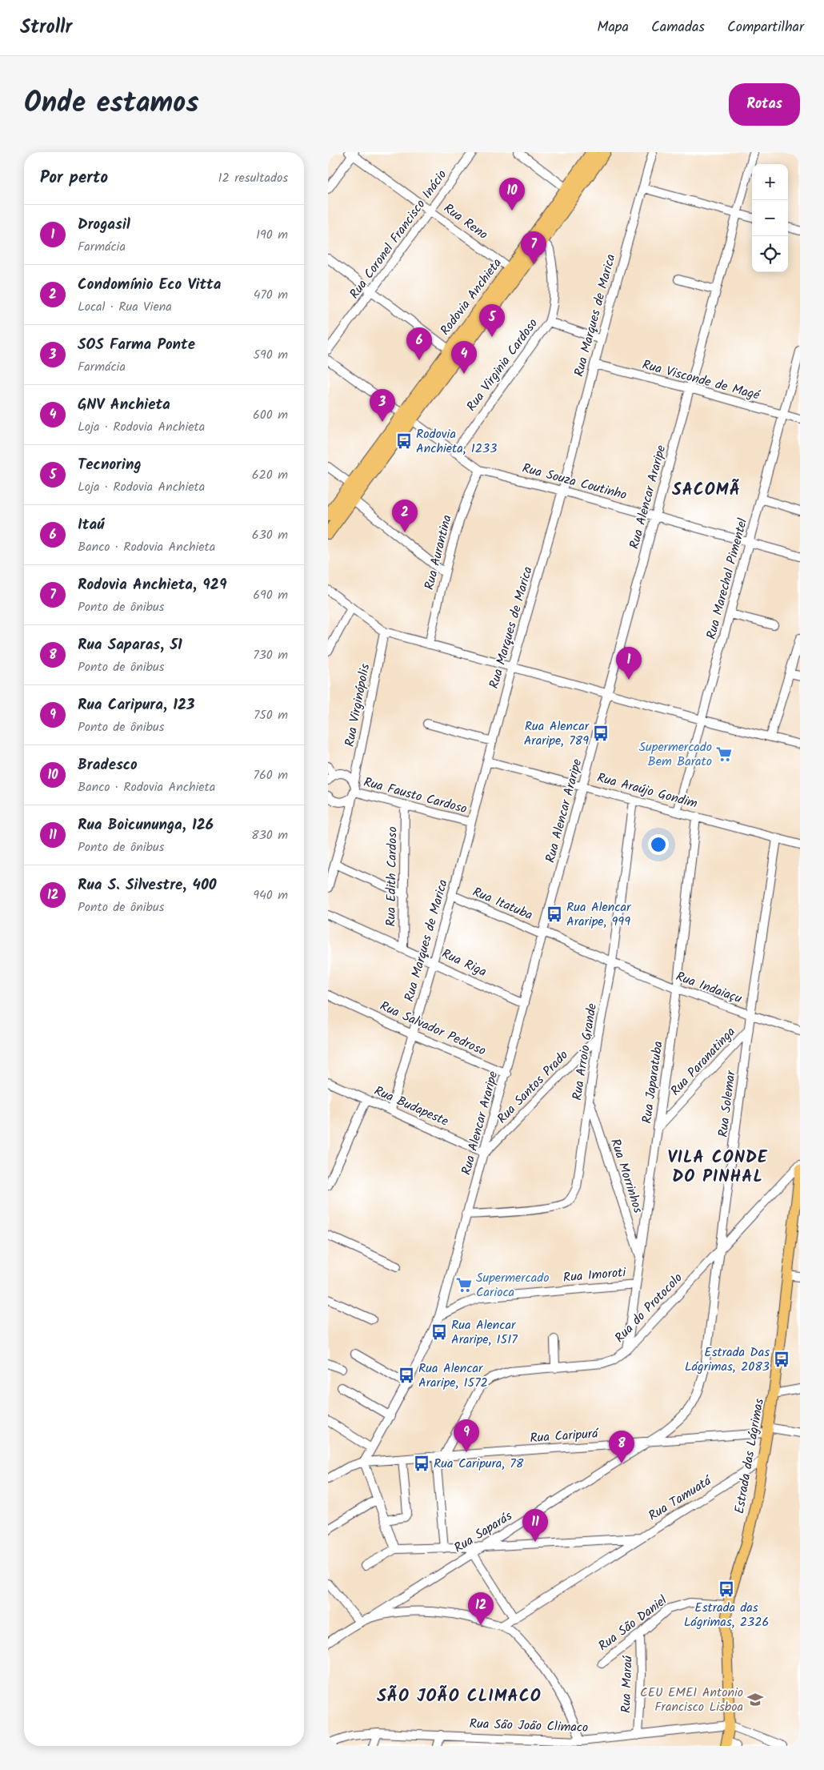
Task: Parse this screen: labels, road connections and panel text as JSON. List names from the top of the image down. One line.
{"streets":{"highway":["Rodovia Anchieta"],"main road":["Estrada das Lágrimas"],"street":["Rua Reno","Rua Coronel Francisco Inácio","Rua Marques de Marica","Rua Virginia Cardoso","Rua Visconde de Magé","Rua Souza Coutinho","Rua Alencar Araripe","Rua Aurantina","Rua Marechal Pimentel","Rua Virginópolis","Rua Araújo Gondim","Rua Fausto Cardoso","Rua Edith Cardoso","Rua Itatuba","Rua Riga","Rua Indaiaçu","Rua Salvador Pedroso","Rua Arroio Grande","Rua Paranatinga","Rua Japaratuba","Rua Santos Prado","Rua Solemar","Rua Budapeste","Rua Morrinhos","Rua Imoroti","Rua do Protocolo","Rua Caripurá","Rua Tamuatá","Rua Saparás","Rua São Daniel","Rua Maraú","Rua São João Climaco"]},"crossings":[["Rua Reno","Rua Coronel Francisco Inácio"],["Rua Reno","Rodovia Anchieta"],["Rodovia Anchieta","Rua Virginia Cardoso"],["Rodovia Anchieta","Rua Souza Coutinho"],["Rua Marques de Marica","Rua Visconde de Magé"],["Rua Marques de Marica","Rua Souza Coutinho"],["Rua Marques de Marica","Rua Araújo Gondim"],["Rua Marques de Marica","Rua Fausto Cardoso"],["Rua Marques de Marica","Rua Itatuba"],["Rua Marques de Marica","Rua Riga"],["Rua Marques de Marica","Rua Salvador Pedroso"],["Rua Marques de Marica","Rua Budapeste"],["Rua Virginia Cardoso","Rua Souza Coutinho"],["Rua Visconde de Magé","Rua Alencar Araripe"],["Rua Visconde de Magé","Rua Marechal Pimentel"],["Rua Souza Coutinho","Rua Alencar Araripe"],["Rua Souza Coutinho","Rua Aurantina"],["Rua Souza Coutinho","Rua Marechal Pimentel"],["Rua Alencar Araripe","Rua Araújo Gondim"],["Rua Alencar Araripe","Rua Itatuba"],["Rua Alencar Araripe","Rua Riga"],["Rua Alencar Araripe","Rua Salvador Pedroso"],["Rua Alencar Araripe","Rua Arroio Grande"],["Rua Alencar Araripe","Rua Santos Prado"],["Rua Alencar Araripe","Rua Budapeste"],["Rua Alencar Araripe","Rua Imoroti"],["Rua Alencar Araripe","Rua Caripurá"],["Rua Marechal Pimentel","Rua Araújo Gondim"],["Rua Virginópolis","Rua Fausto Cardoso"],["Rua Araújo Gondim","Rua Arroio Grande"],["Rua Araújo Gondim","Rua Japaratuba"],["Rua Araújo Gondim","Rua Solemar"],["Rua Fausto Cardoso","Rua Edith Cardoso"],["Rua Edith Cardoso","Rua Riga"],["Rua Itatuba","Rua Indaiaçu"],["Rua Itatuba","Rua Arroio Grande"],["Rua Indaiaçu","Rua Arroio Grande"],["Rua Indaiaçu","Rua Japaratuba"],["Rua Indaiaçu","Rua Solemar"],["Rua Arroio Grande","Rua Santos Prado"],["Rua Arroio Grande","Rua Morrinhos"],["Rua Paranatinga","Rua Japaratuba"],["Rua Paranatinga","Rua Solemar"],["Rua Japaratuba","Rua Morrinhos"],["Rua Japaratuba","Rua Imoroti"],["Rua Japaratuba","Rua do Protocolo"],["Rua Santos Prado","Rua Budapeste"],["Rua Solemar","Rua do Protocolo"],["Rua Solemar","Rua Caripurá"],["Rua Solemar","Rua Saparás"],["Rua do Protocolo","Rua Caripurá"],["Rua Caripurá","Estrada das Lágrimas"],["Rua Caripurá","Rua Saparás"],["Estrada das Lágrimas","Rua Tamuatá"],["Estrada das Lágrimas","Rua São Daniel"],["Estrada das Lágrimas","Rua São João Climaco"],["Rua São Daniel","Rua Maraú"],["Rua Maraú","Rua São João Climaco"]],"districts":["SACOMÃ","VILA CONDE DO PINHAL","SÃO JOÃO CLIMACO"],"places":{"bus stop":["Rodovia Anchieta, 1233","Rua Alencar Araripe, 789","Rua Alencar Araripe, 999","Rua Alencar Araripe, 1517","Estrada Das Lágrimas, 2083","Rua Alencar Araripe, 1572","Rua Caripura, 78","Estrada das Lágrimas, 2326"],"supermarket":["Supermercado Bem Barato","Supermercado Carioca"],"school or university":["CEU EMEI Antonio Francisco Lisboa"]},"page":{"header":"Strollr","nav":["Mapa","Camadas","Compartilhar"],"title":"Onde estamos","buttons":"Rotas","heading":["Por perto","12 resultados"],"map_buttons":["+","−"],"pins":["10","7","5","6","4","3","2","1","9","8","11","12"],"list":[{"mark":"1","name":"Drogasil","note":"Farmácia","value":"190 m"},{"mark":"2","name":"Condomínio Eco Vitta","note":"Local · Rua Viena","value":"470 m"},{"mark":"3","name":"SOS Farma Ponte","note":"Farmácia","value":"590 m"},{"mark":"4","name":"GNV Anchieta","note":"Loja · Rodovia Anchieta","value":"600 m"},{"mark":"5","name":"Tecnoring","note":"Loja · Rodovia Anchieta","value":"620 m"},{"mark":"6","name":"Itaú","note":"Banco · Rodovia Anchieta","value":"630 m"},{"mark":"7","name":"Rodovia Anchieta, 929","note":"Ponto de ônibus","value":"690 m"},{"mark":"8","name":"Rua Saparas, 51","note":"Ponto de ônibus","value":"730 m"},{"mark":"9","name":"Rua Caripura, 123","note":"Ponto de ônibus","value":"750 m"},{"mark":"10","name":"Bradesco","note":"Banco · Rodovia Anchieta","value":"760 m"},{"mark":"11","name":"Rua Boicununga, 126","note":"Ponto de ônibus","value":"830 m"},{"mark":"12","name":"Rua S. Silvestre, 400","note":"Ponto de ônibus","value":"940 m"}]}}
